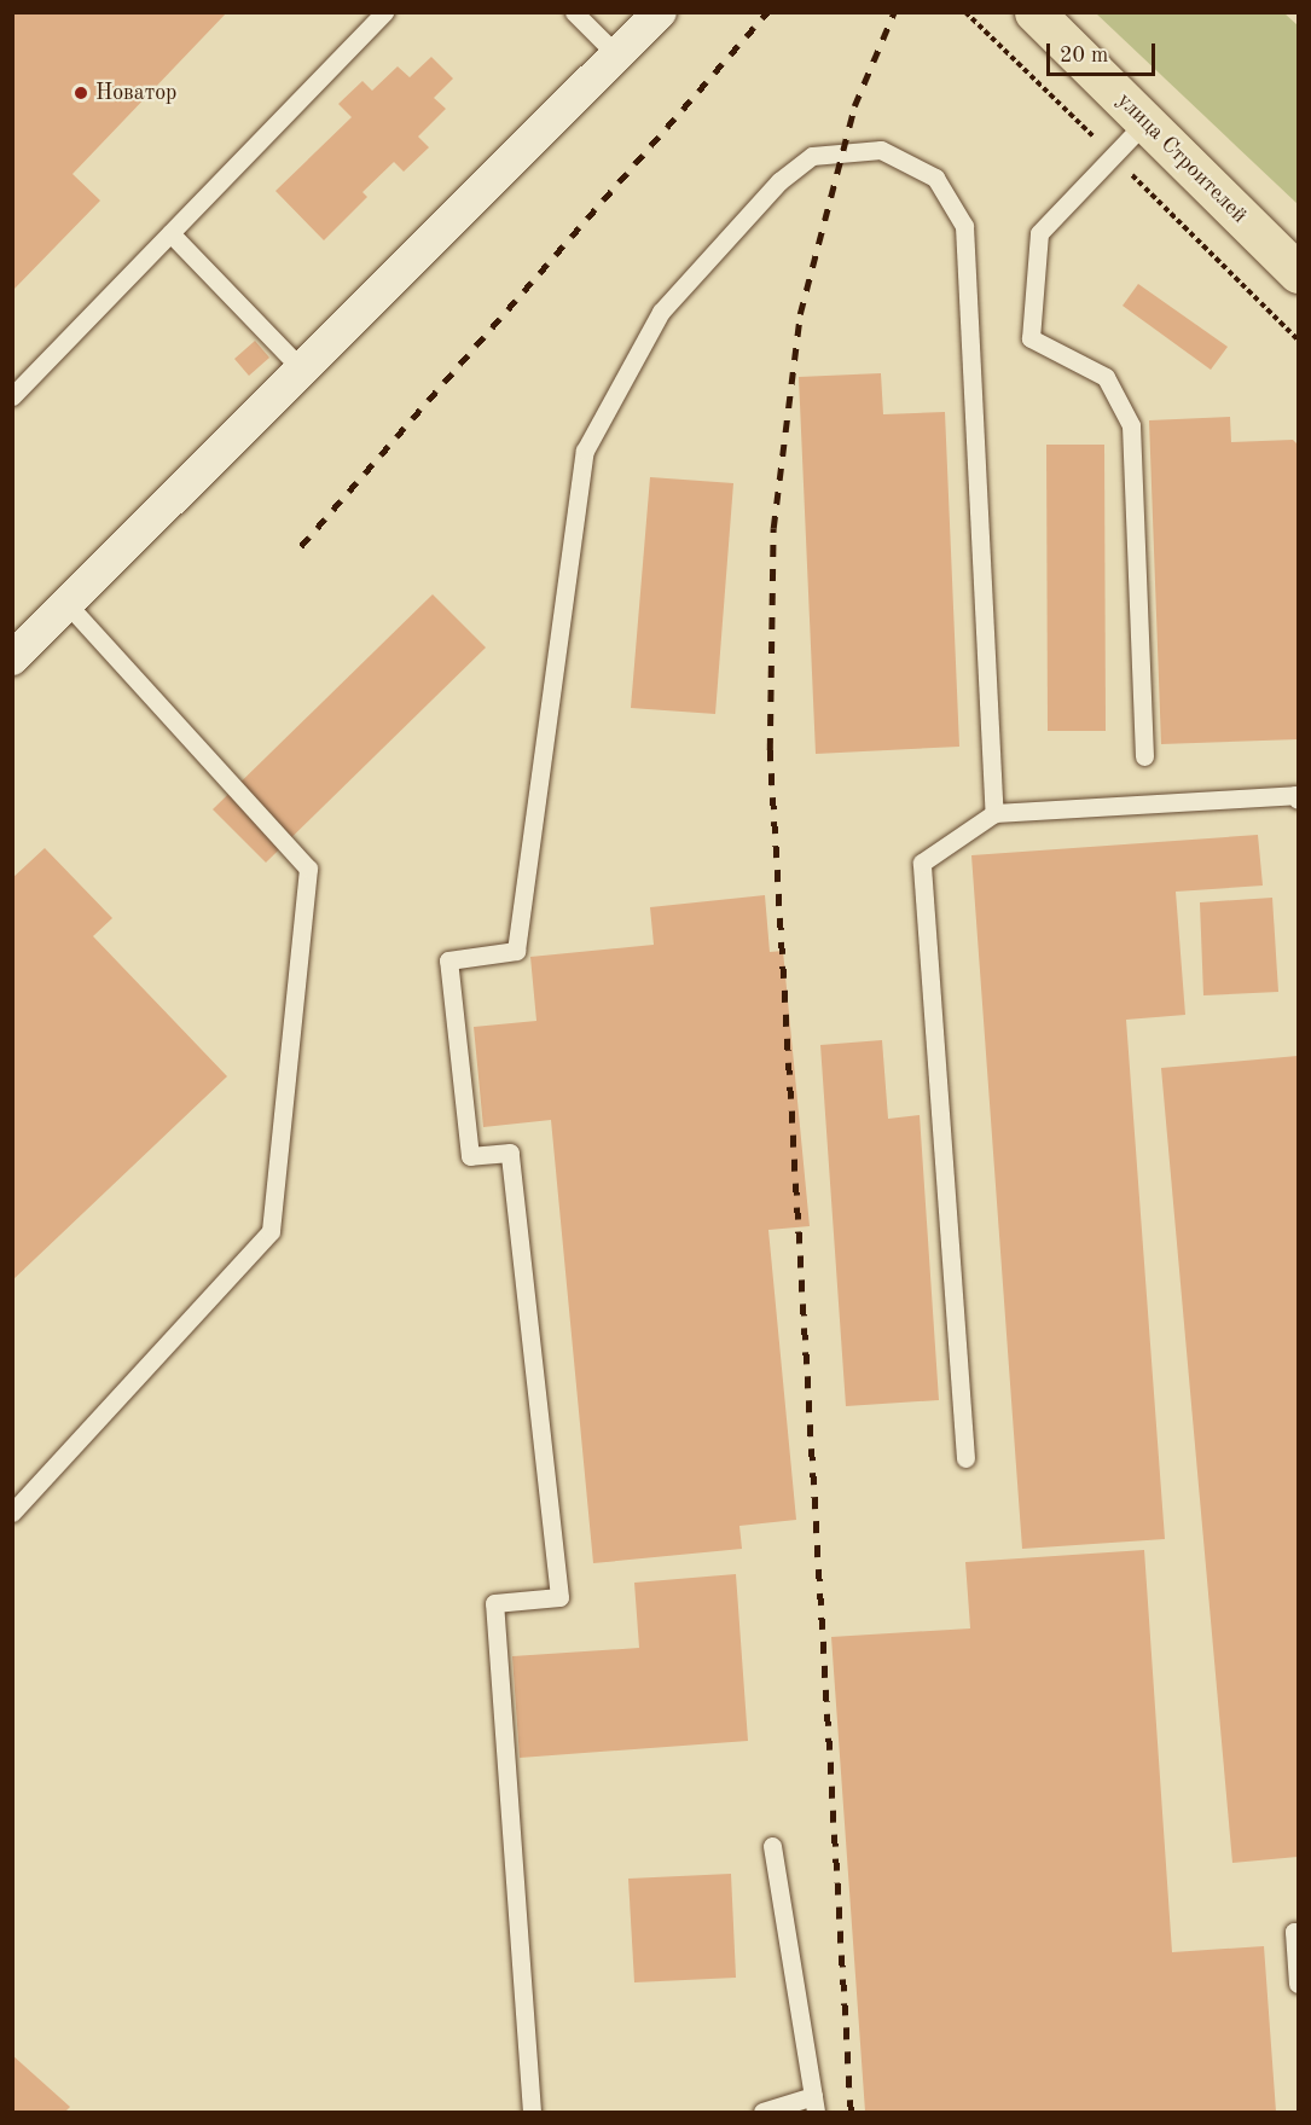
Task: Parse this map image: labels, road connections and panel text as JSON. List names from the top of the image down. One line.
{"streets":{"main road":["улица Строителей"]},"places":["Новатор"],"scale_bar":"20 m"}
